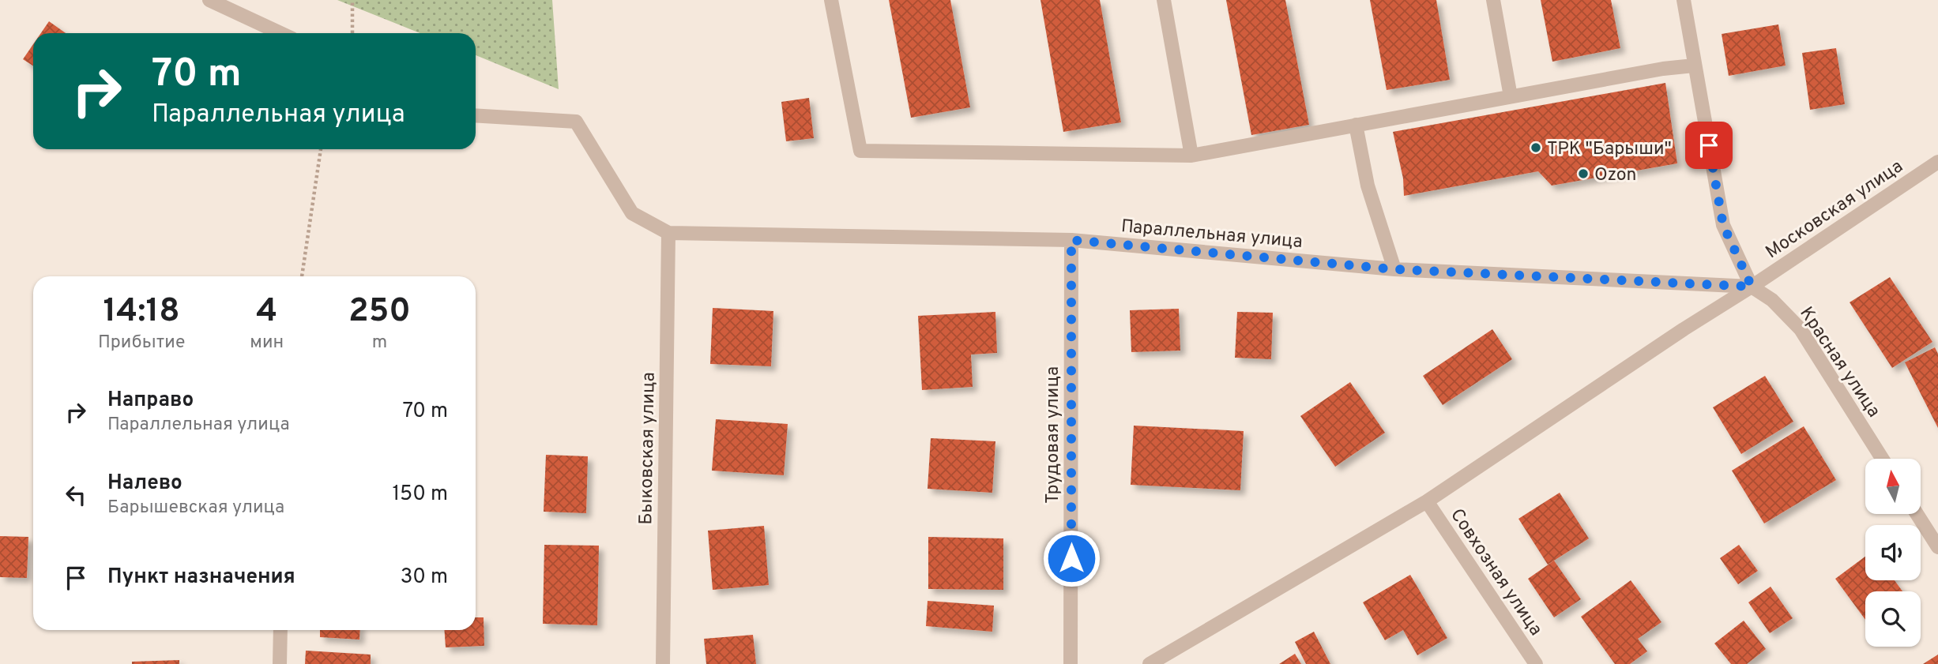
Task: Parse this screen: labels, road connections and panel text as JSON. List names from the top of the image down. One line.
{"streets":{"street":["Московская улица","Параллельная улица","Красная улица","Трудовая улица","Быковская улица","Совхозная улица"]},"crossings":[["Московская улица","Параллельная улица"],["Московская улица","Красная улица"],["Московская улица","Совхозная улица"],["Параллельная улица","Красная улица"],["Параллельная улица","Трудовая улица"],["Параллельная улица","Быковская улица"]],"places":["ТРК \"Барыши\"","Ozon"],"north":"top","page":{"turn":["70 m","Параллельная улица"],"eta":["14:18","Прибытие","4","мин","250","m"],"list":[{"name":"Направо","note":"Параллельная улица","value":"70 m"},{"name":"Налево","note":"Барышевская улица","value":"150 m"},{"name":"Пункт назначения","value":"30 m"}]}}
